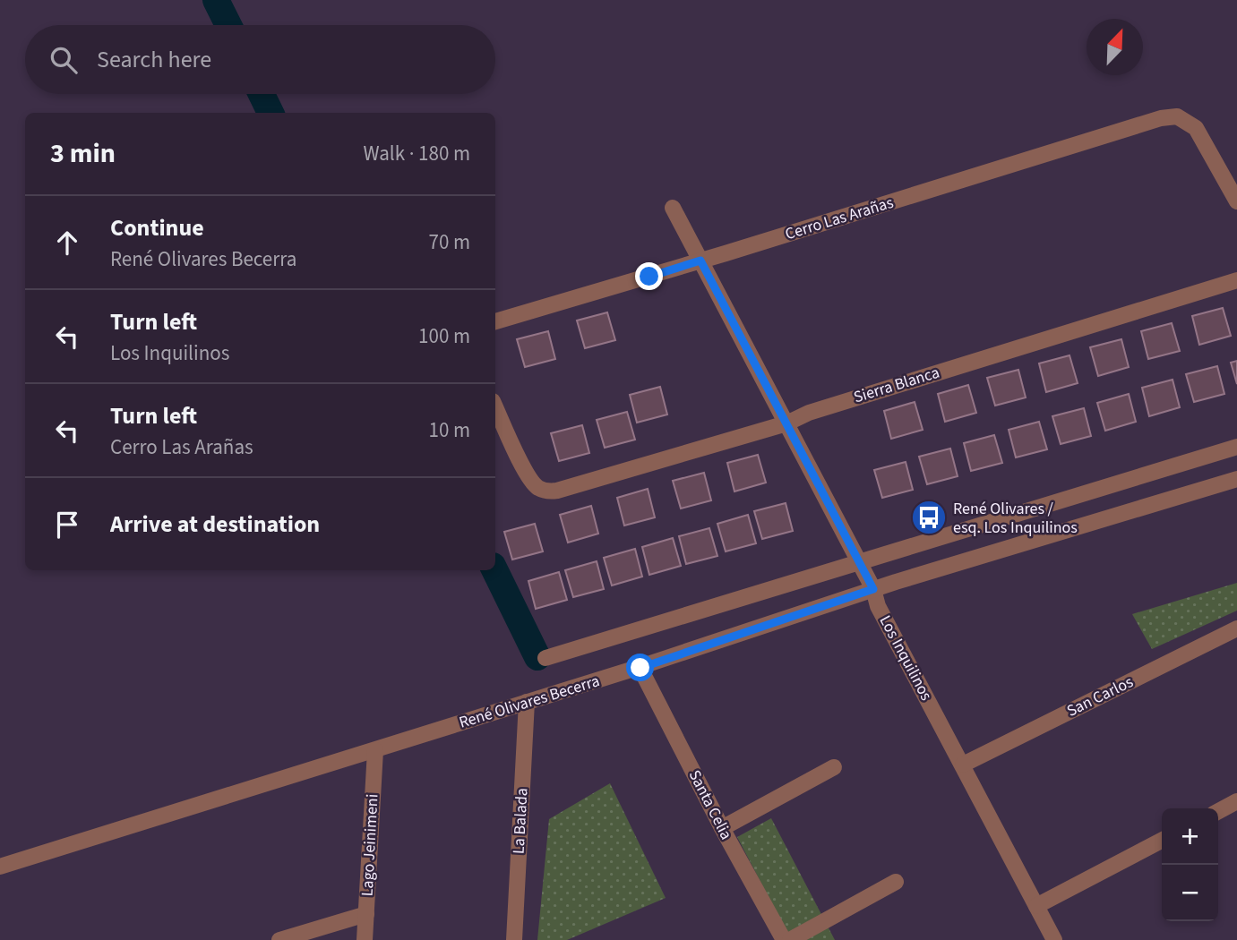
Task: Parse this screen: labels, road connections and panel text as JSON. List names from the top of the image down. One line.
{"streets":{"street":["Cerro Las Arañas","Sierra Blanca","Los Inquilinos","San Carlos","René Olivares Becerra","Santa Celia","La Balada","Lago Jeinimeni"]},"crossings":[["Cerro Las Arañas","Los Inquilinos"],["Sierra Blanca","Los Inquilinos"],["Los Inquilinos","San Carlos"],["Los Inquilinos","René Olivares Becerra"],["René Olivares Becerra","Santa Celia"],["René Olivares Becerra","La Balada"],["René Olivares Becerra","Lago Jeinimeni"]],"places":{"bus stop":["René Olivares / esq. Los Inquilinos"]},"north":"top right","page":{"search":"Search here","heading":["3 min","Walk · 180 m"],"list":[["Continue","René Olivares Becerra","70 m"],["Turn left","Los Inquilinos","100 m"],["Turn left","Cerro Las Arañas","10 m"],"Arrive at destination"],"map_buttons":["+","−"]}}
